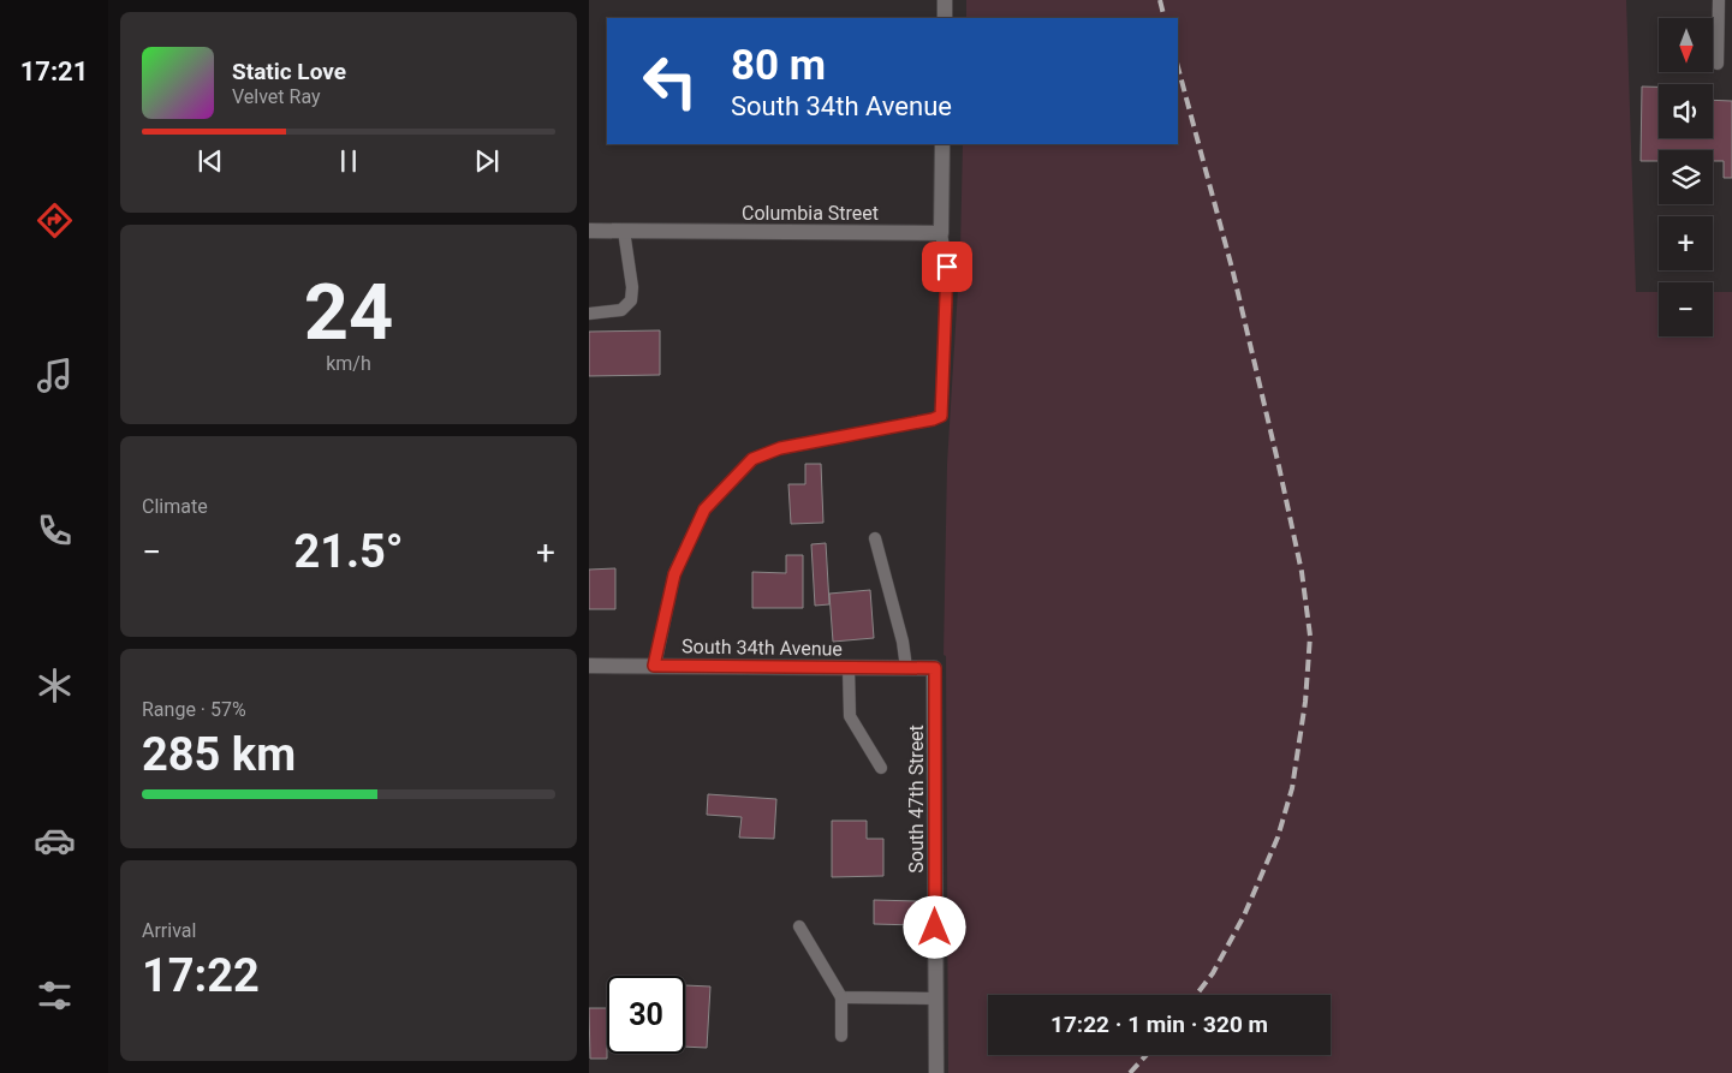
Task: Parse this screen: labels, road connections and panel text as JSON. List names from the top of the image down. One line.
{"streets":{"street":["Columbia Street","South 34th Avenue","South 47th Street"]},"crossings":[["South 34th Avenue","South 47th Street"]],"north":"bottom","page":{"tabs":"17:21","map_buttons":["+","−"],"turn":["80 m","South 34th Avenue"],"song":["Static Love","Velvet Ray"],"tile":[["24","km/h"],"Climate",["Range · 57%","285 km"],["Arrival","17:22"]],"heat":["−","21.5°","+"],"limit":"30","trip":"17:22 · 1 min · 320 m"}}
